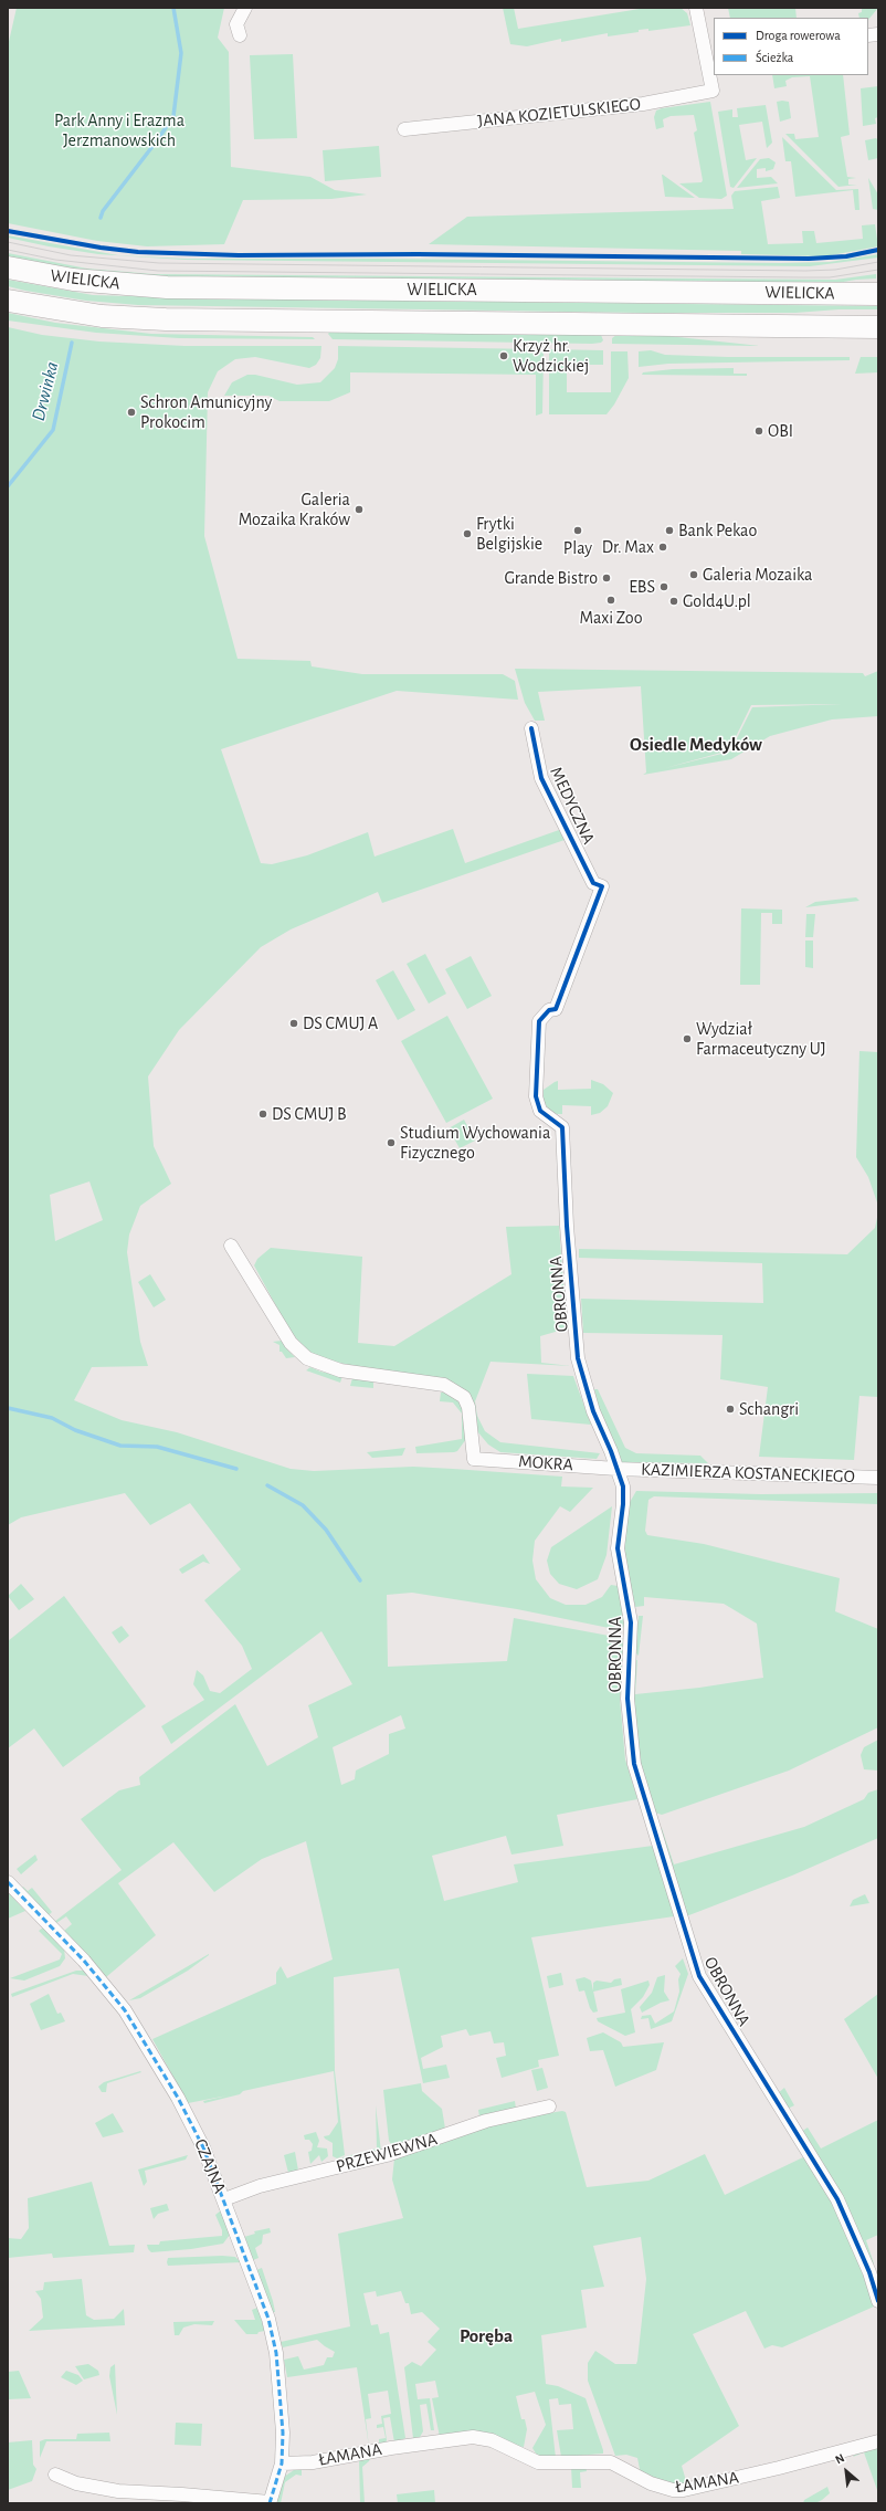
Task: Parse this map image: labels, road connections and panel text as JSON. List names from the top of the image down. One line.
{"streets":{"main road":["WIELICKA"],"street":["JANA KOZIETULSKIEGO","MEDYCZNA","OBRONNA","MOKRA","KAZIMIERZA KOSTANECKIEGO","PRZEWIEWNA","CZAJNA","ŁAMANA"]},"crossings":[["MEDYCZNA","OBRONNA"],["OBRONNA","MOKRA"],["OBRONNA","KAZIMIERZA KOSTANECKIEGO"],["MOKRA","KAZIMIERZA KOSTANECKIEGO"],["PRZEWIEWNA","CZAJNA"],["CZAJNA","ŁAMANA"]],"districts":["Osiedle Medyków","Poręba"],"water":["Drwinka"],"parks":["Park Anny i Erazma Jerzmanowskich"],"places":["Krzyż hr. Wodzickiej","Schron Amunicyjny Prokocim","OBI","Galeria Mozaika Kraków","Play","Bank Pekao","Frytki Belgijskie","Dr. Max","Galeria Mozaika","Grande Bistro","EBS","Maxi Zoo","Gold4U.pl","DS CMUJ A","Wydział Farmaceutyczny UJ","DS CMUJ B","Studium Wychowania Fizycznego","Schangri"],"legend":["Droga rowerowa","Ścieżka"],"north":"top left"}
